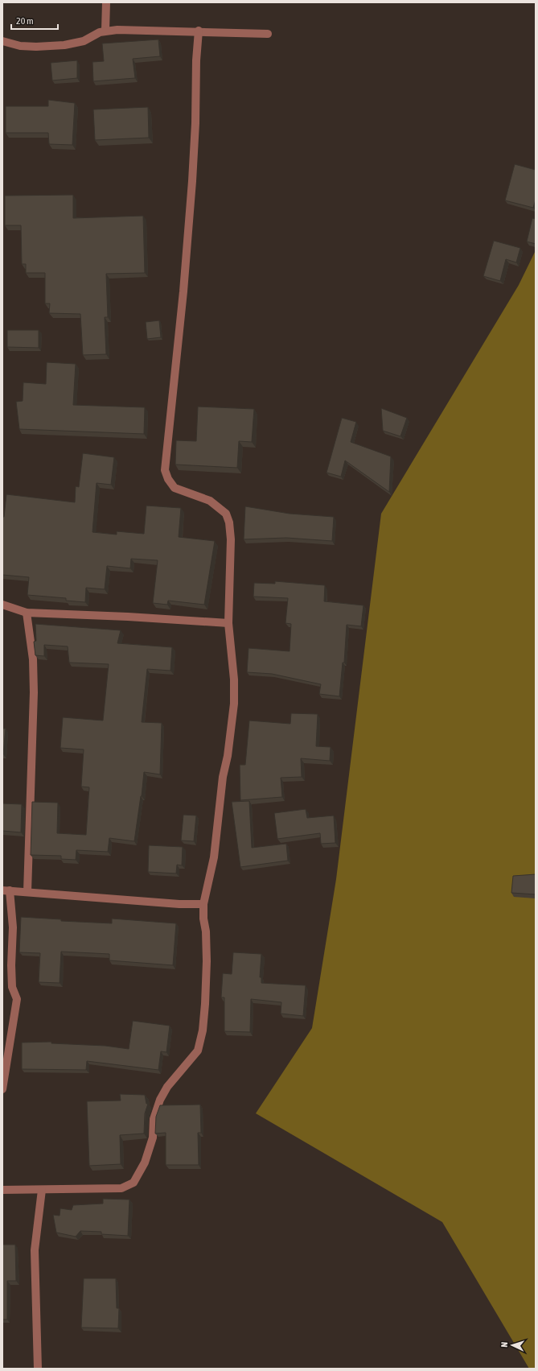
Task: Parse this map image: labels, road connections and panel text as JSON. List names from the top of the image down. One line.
{"scale_bar":"20 m","north":"left"}
